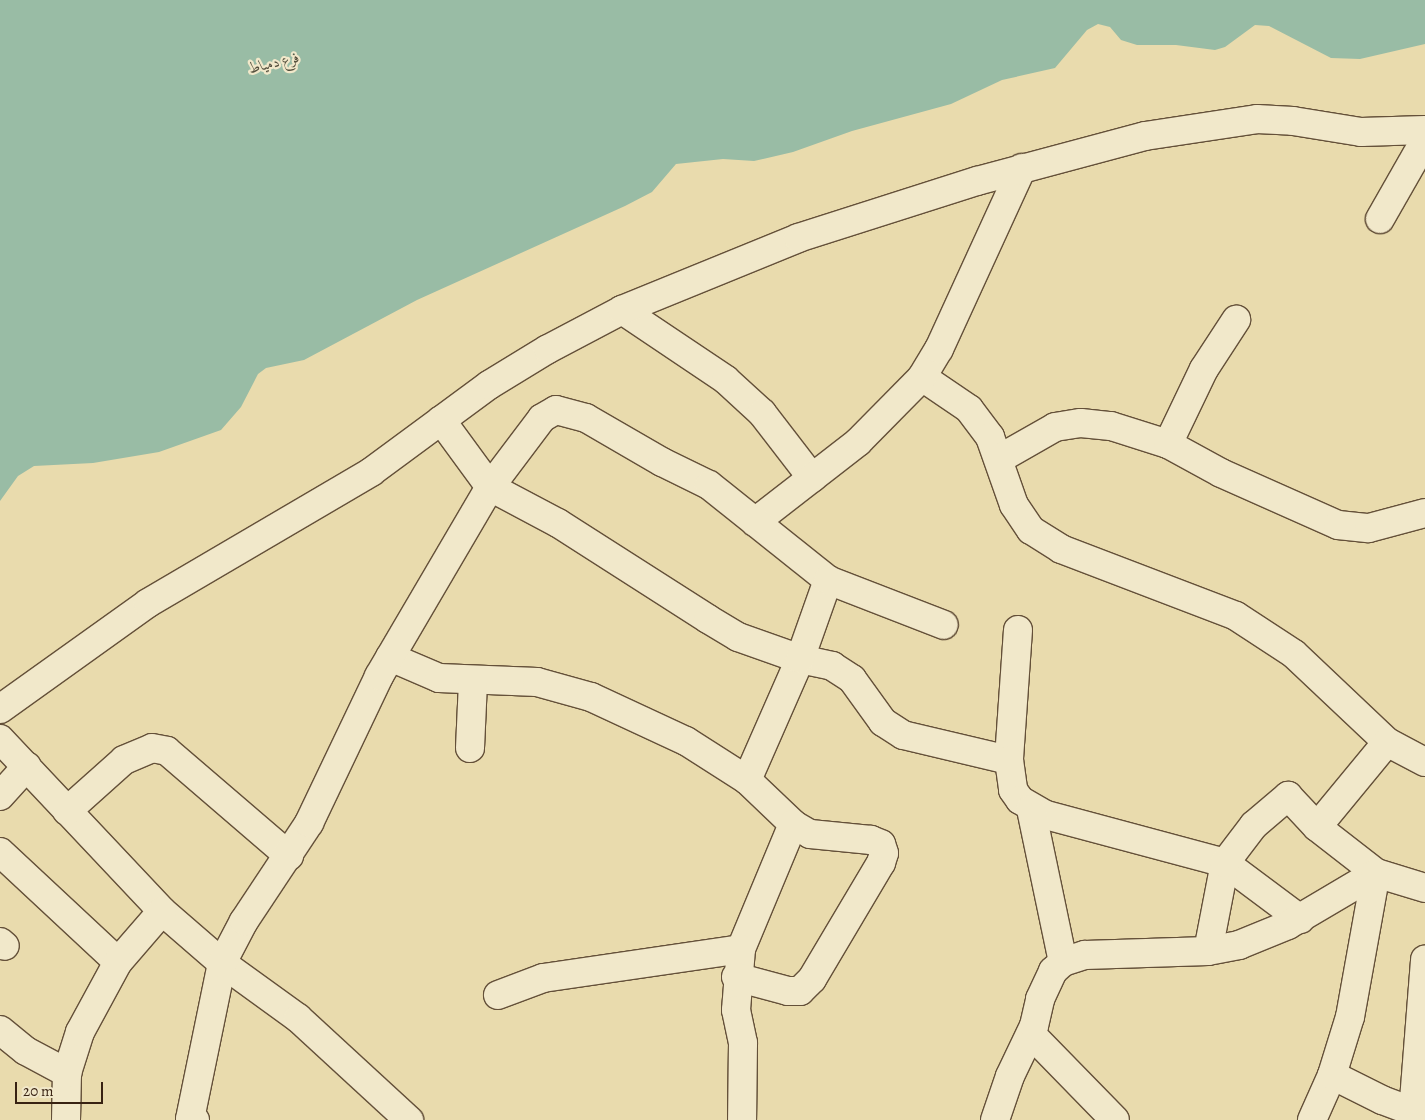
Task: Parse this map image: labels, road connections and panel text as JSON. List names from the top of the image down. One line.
{"water":["فرع دمياط"],"scale_bar":"20 m"}
